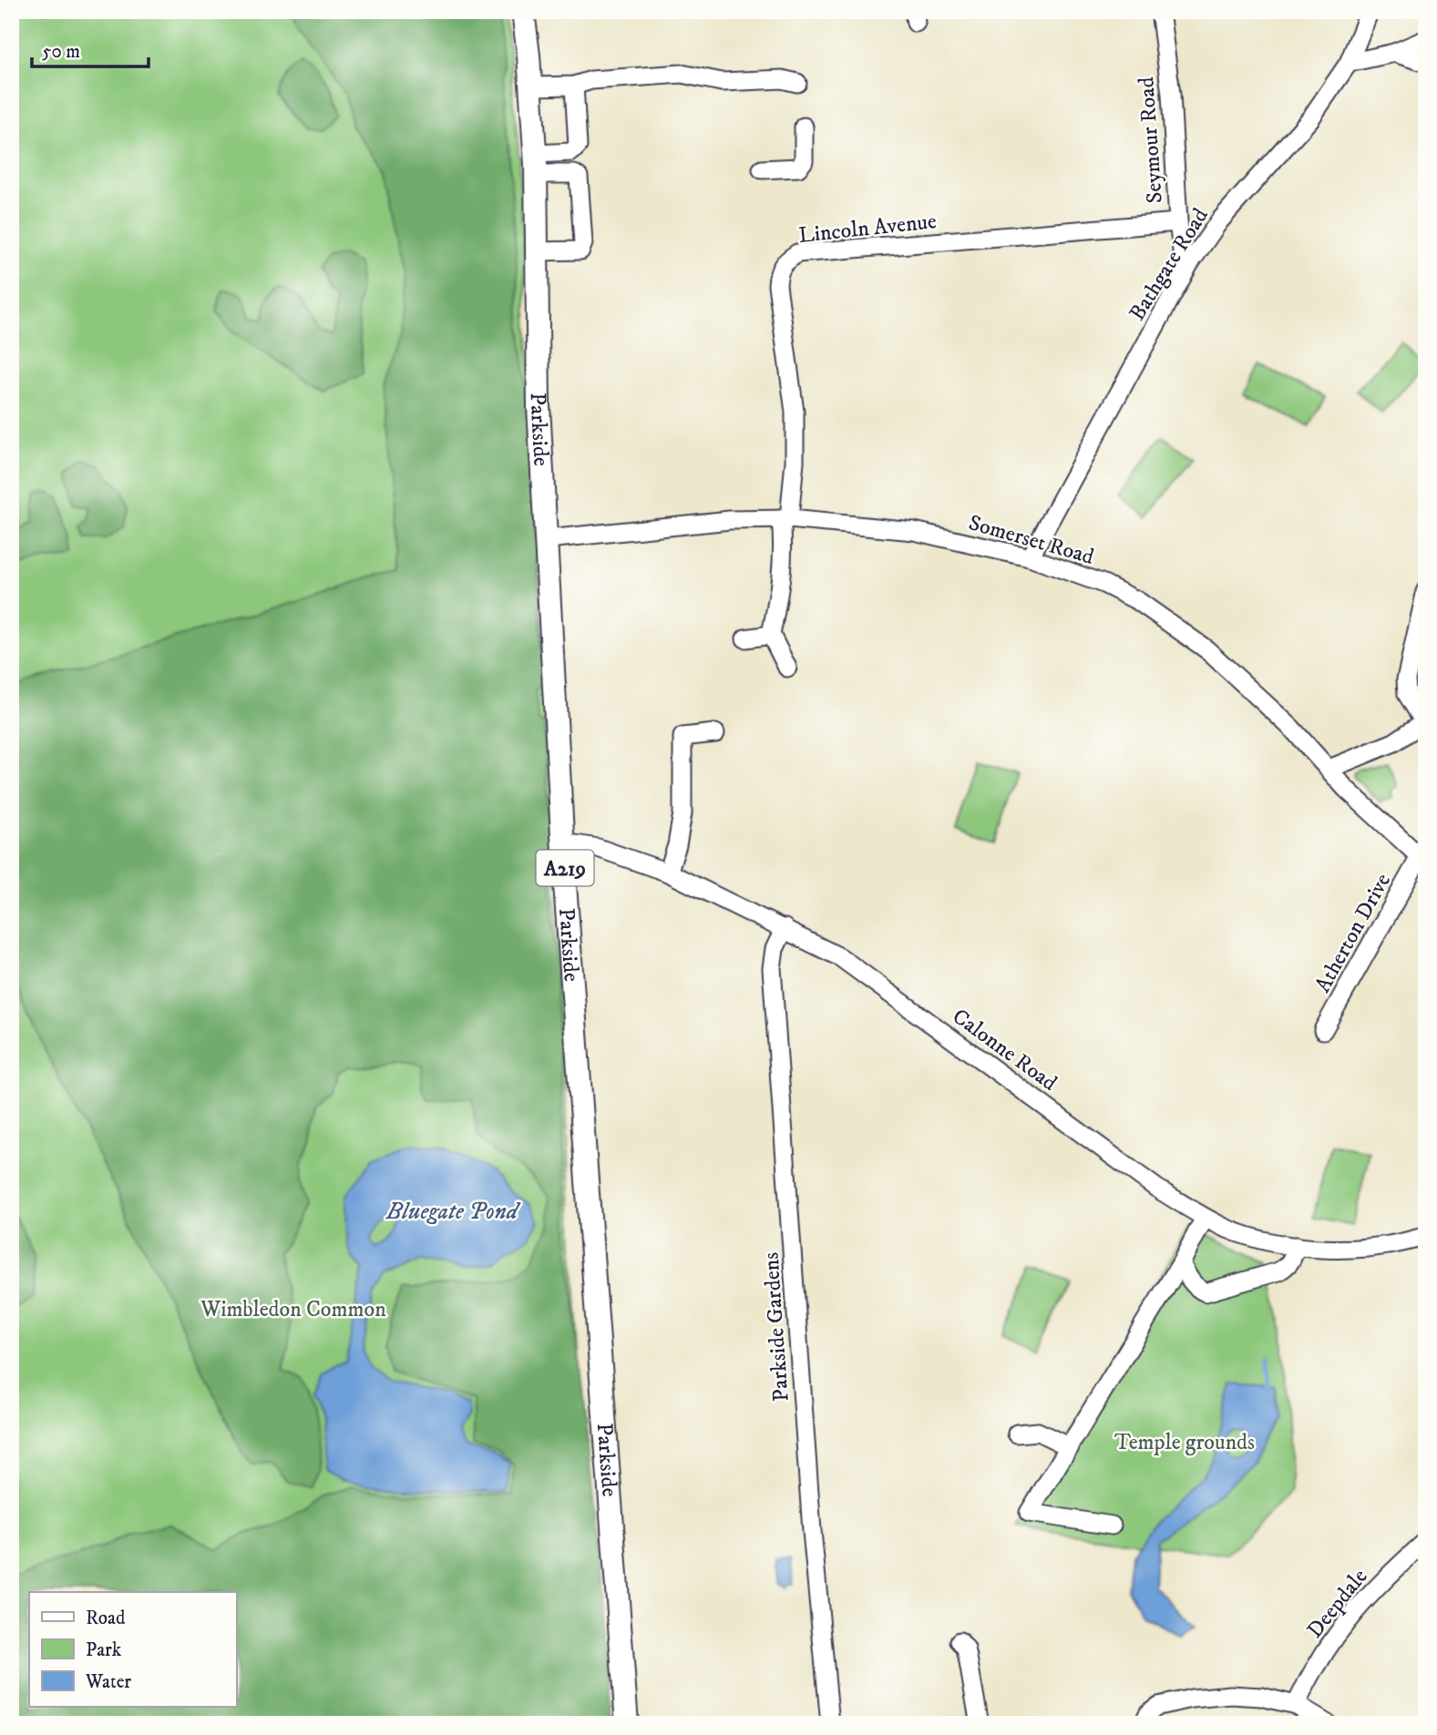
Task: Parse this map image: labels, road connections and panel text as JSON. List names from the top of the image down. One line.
{"streets":{"main road":["Parkside","A219"],"street":["Seymour Road","Lincoln Avenue","Bathgate Road","Somerset Road","Atherton Drive","Calonne Road","Parkside Gardens","Deepdale"]},"crossings":[["Seymour Road","Lincoln Avenue"],["Seymour Road","Bathgate Road"],["Lincoln Avenue","Somerset Road"],["Bathgate Road","Somerset Road"],["Parkside","Somerset Road"],["Parkside","Calonne Road"],["Somerset Road","Atherton Drive"],["Calonne Road","Parkside Gardens"]],"water":["Bluegate Pond"],"parks":["Wimbledon Common","Temple grounds"],"legend":["Road","Park","Water"],"scale_bar":"50 m"}
